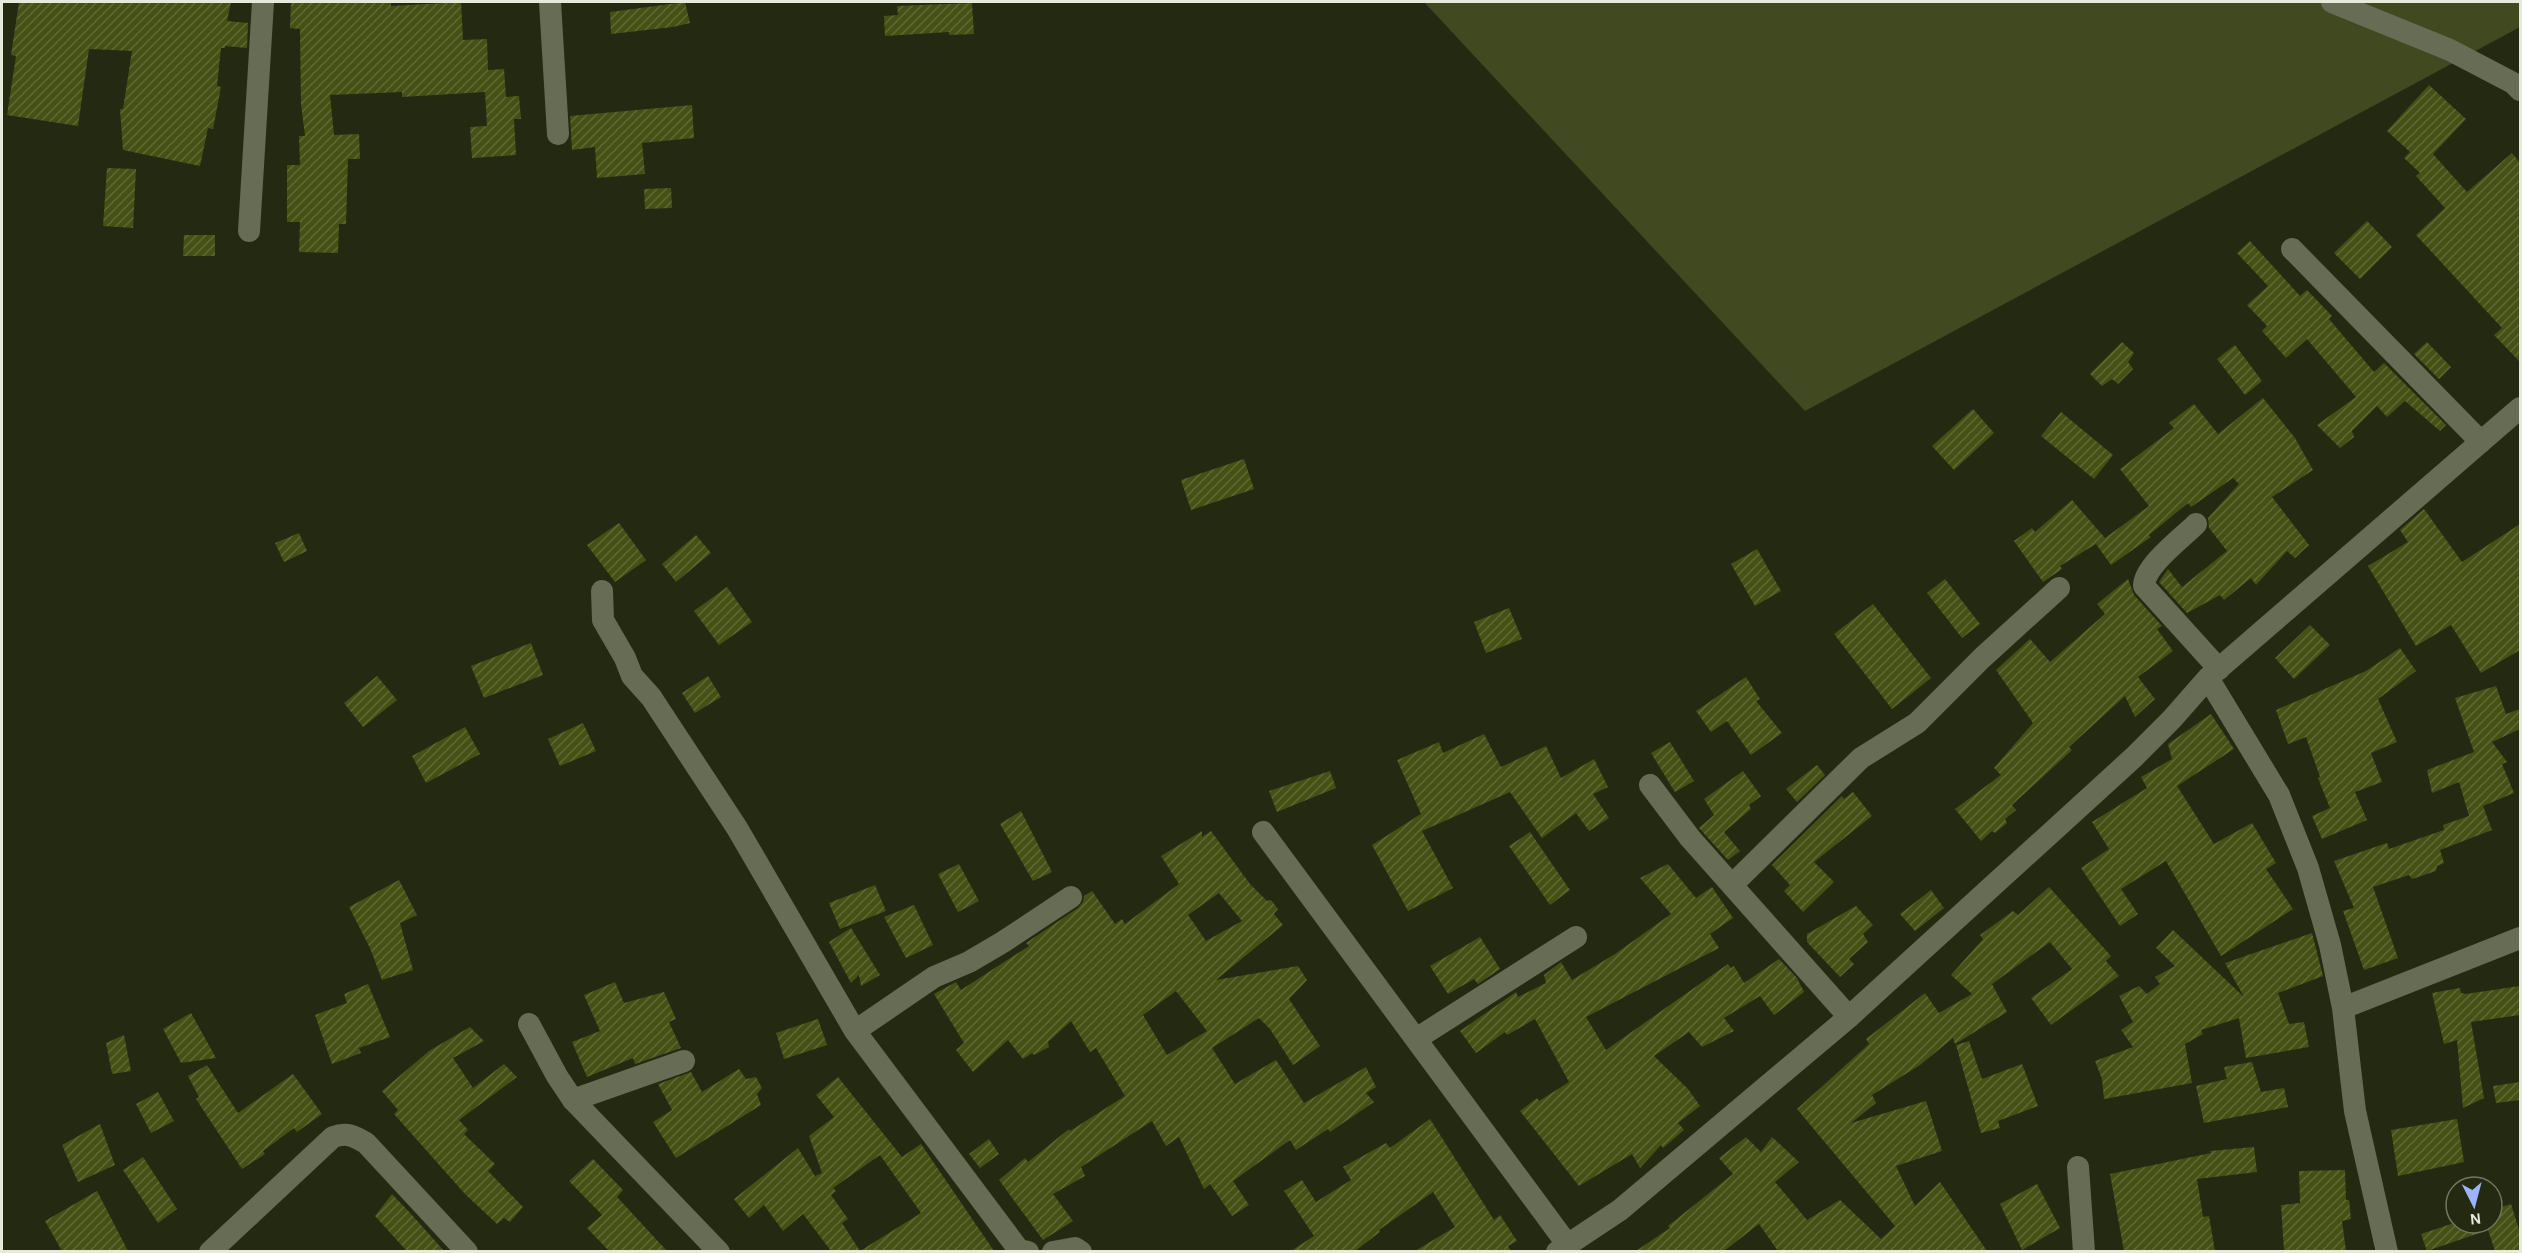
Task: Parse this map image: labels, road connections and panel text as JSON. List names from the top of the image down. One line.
{"north":"bottom"}
